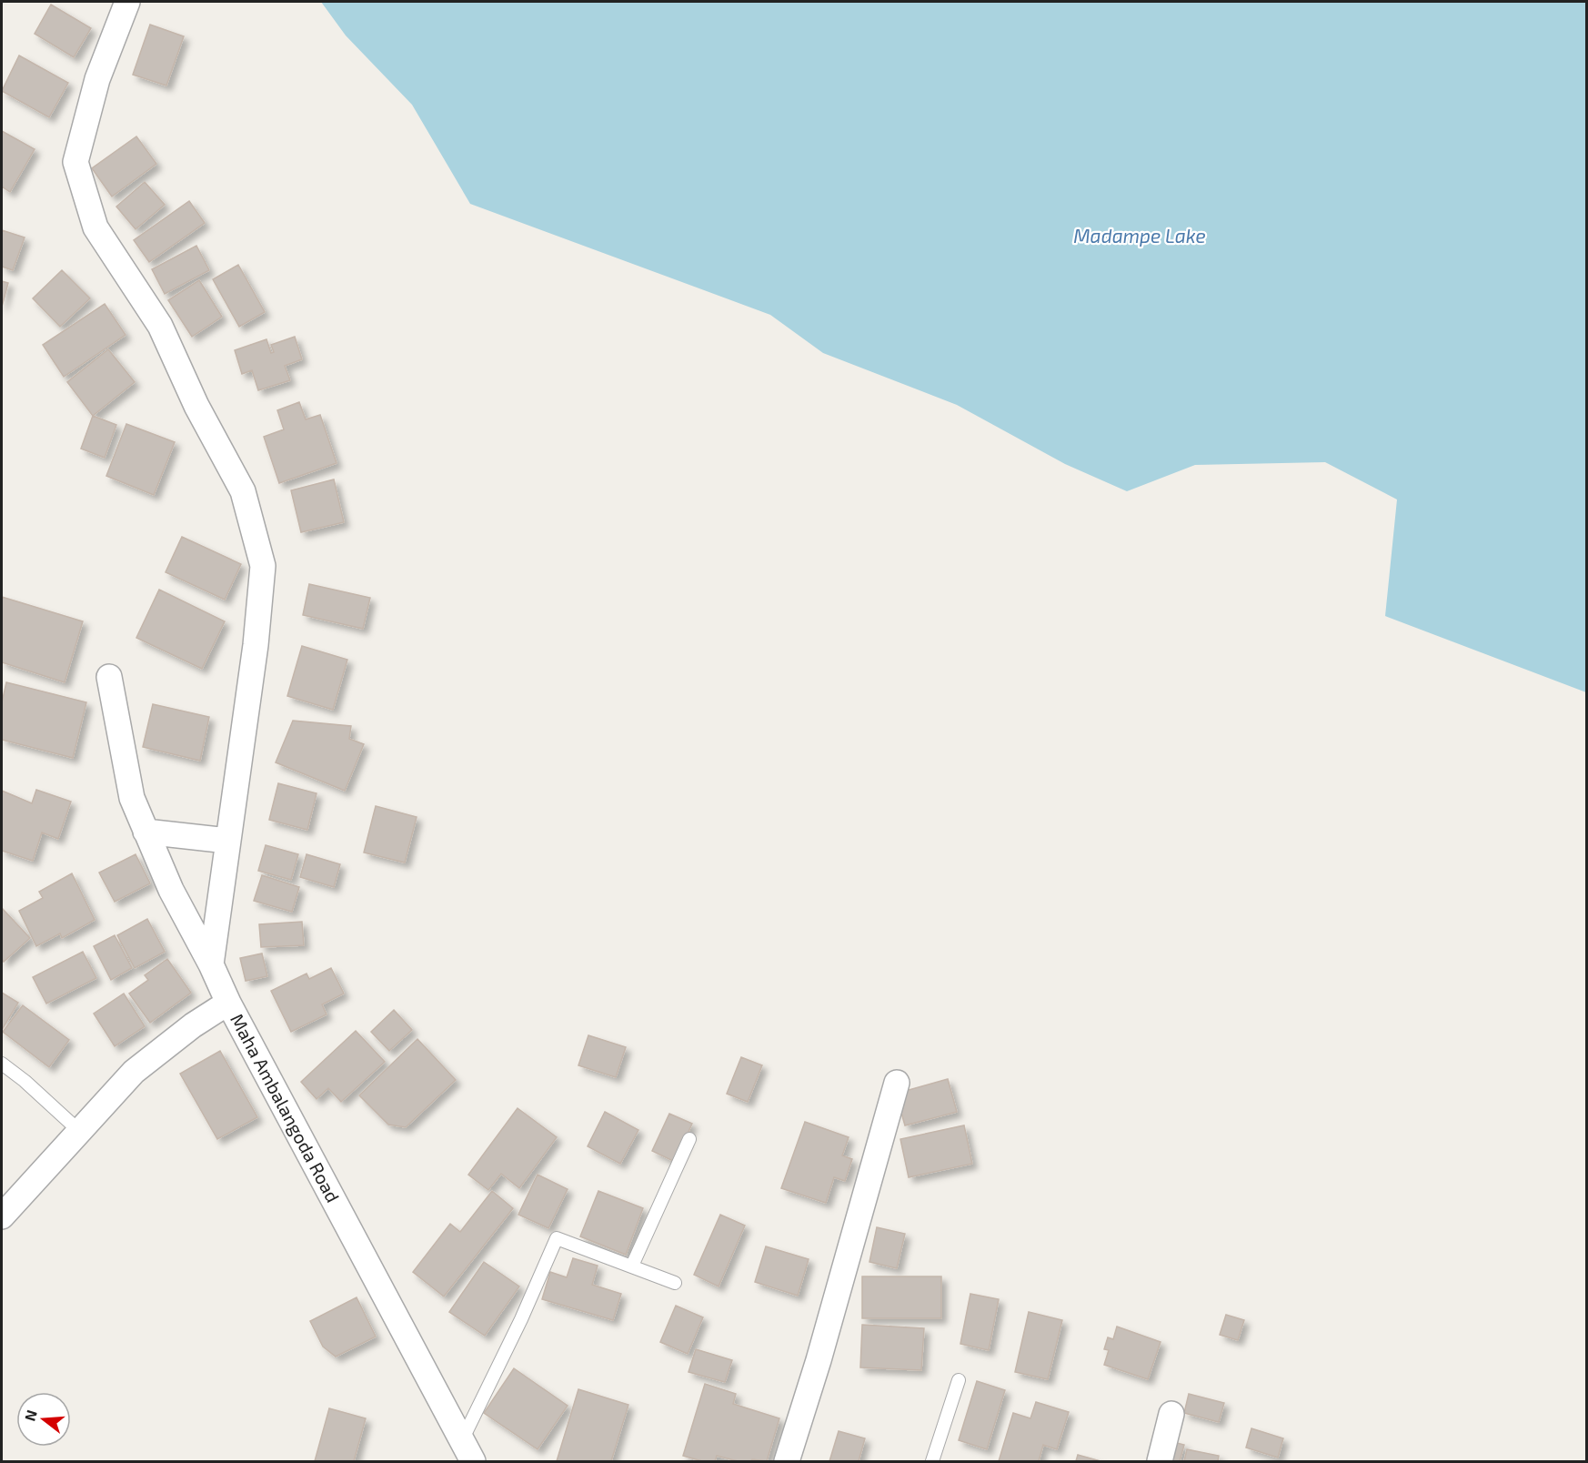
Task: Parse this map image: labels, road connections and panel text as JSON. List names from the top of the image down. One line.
{"streets":{"street":["Maha Ambalangoda Road"]},"water":["Madampe Lake"],"north":"left"}
